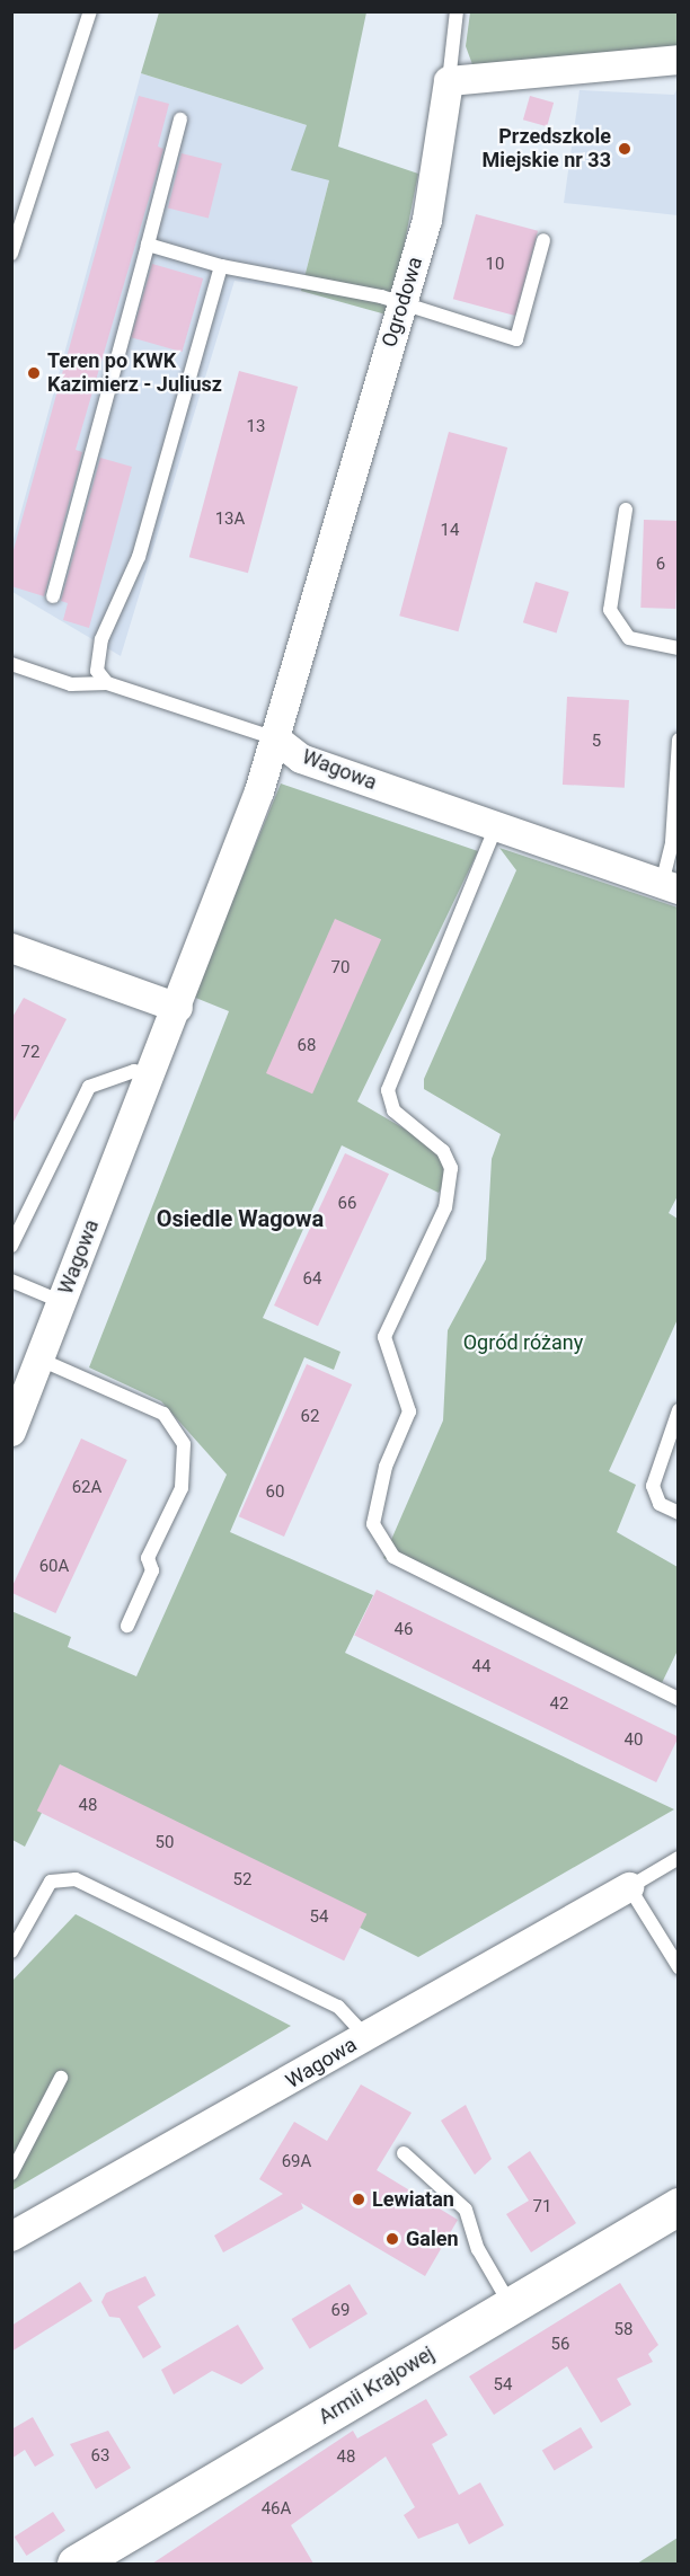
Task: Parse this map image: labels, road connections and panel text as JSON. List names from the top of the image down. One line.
{"streets":{"street":["Ogrodowa","Wagowa","Armii Krajowej"]},"crossings":[["Ogrodowa","Wagowa"]],"districts":["Osiedle Wagowa"],"parks":["Ogród różany"],"places":["Przedszkole Miejskie nr 33","Teren po KWK Kazimierz - Juliusz","Lewiatan","Galen"],"house_numbers":["10","13","13A","14","6","5","70","68","72","66","64","62","62A","60","60A","46","44","42","40","48","50","52","54","69A","71","69","58","56","54","63","48","46A"]}
